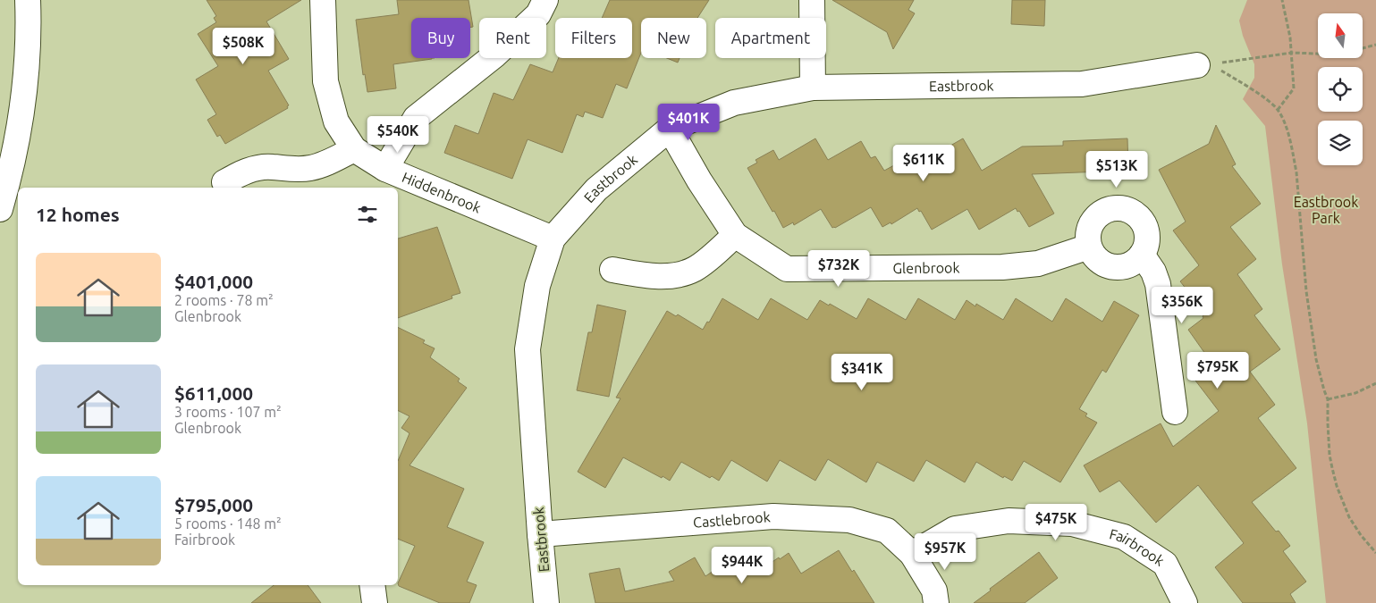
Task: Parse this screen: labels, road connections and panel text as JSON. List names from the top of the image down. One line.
{"streets":{"street":["Eastbrook","Hiddenbrook","Glenbrook","Castlebrook","Fairbrook"]},"crossings":[["Eastbrook","Hiddenbrook"],["Eastbrook","Glenbrook"],["Eastbrook","Castlebrook"],["Castlebrook","Fairbrook"]],"parks":["Eastbrook Park"],"north":"top","page":{"chip":["Buy","Rent","Filters","New","Apartment"],"price":["$508K","$401K","$540K","$611K","$513K","$732K","$356K","$795K","$341K","$475K","$957K","$944K"],"heading":"12 homes","list":[{"name":"$401,000","note":"2 rooms · 78 m² · Glenbrook"},{"name":"$611,000","note":"3 rooms · 107 m² · Glenbrook"},{"name":"$795,000","note":"5 rooms · 148 m² · Fairbrook"}]}}
